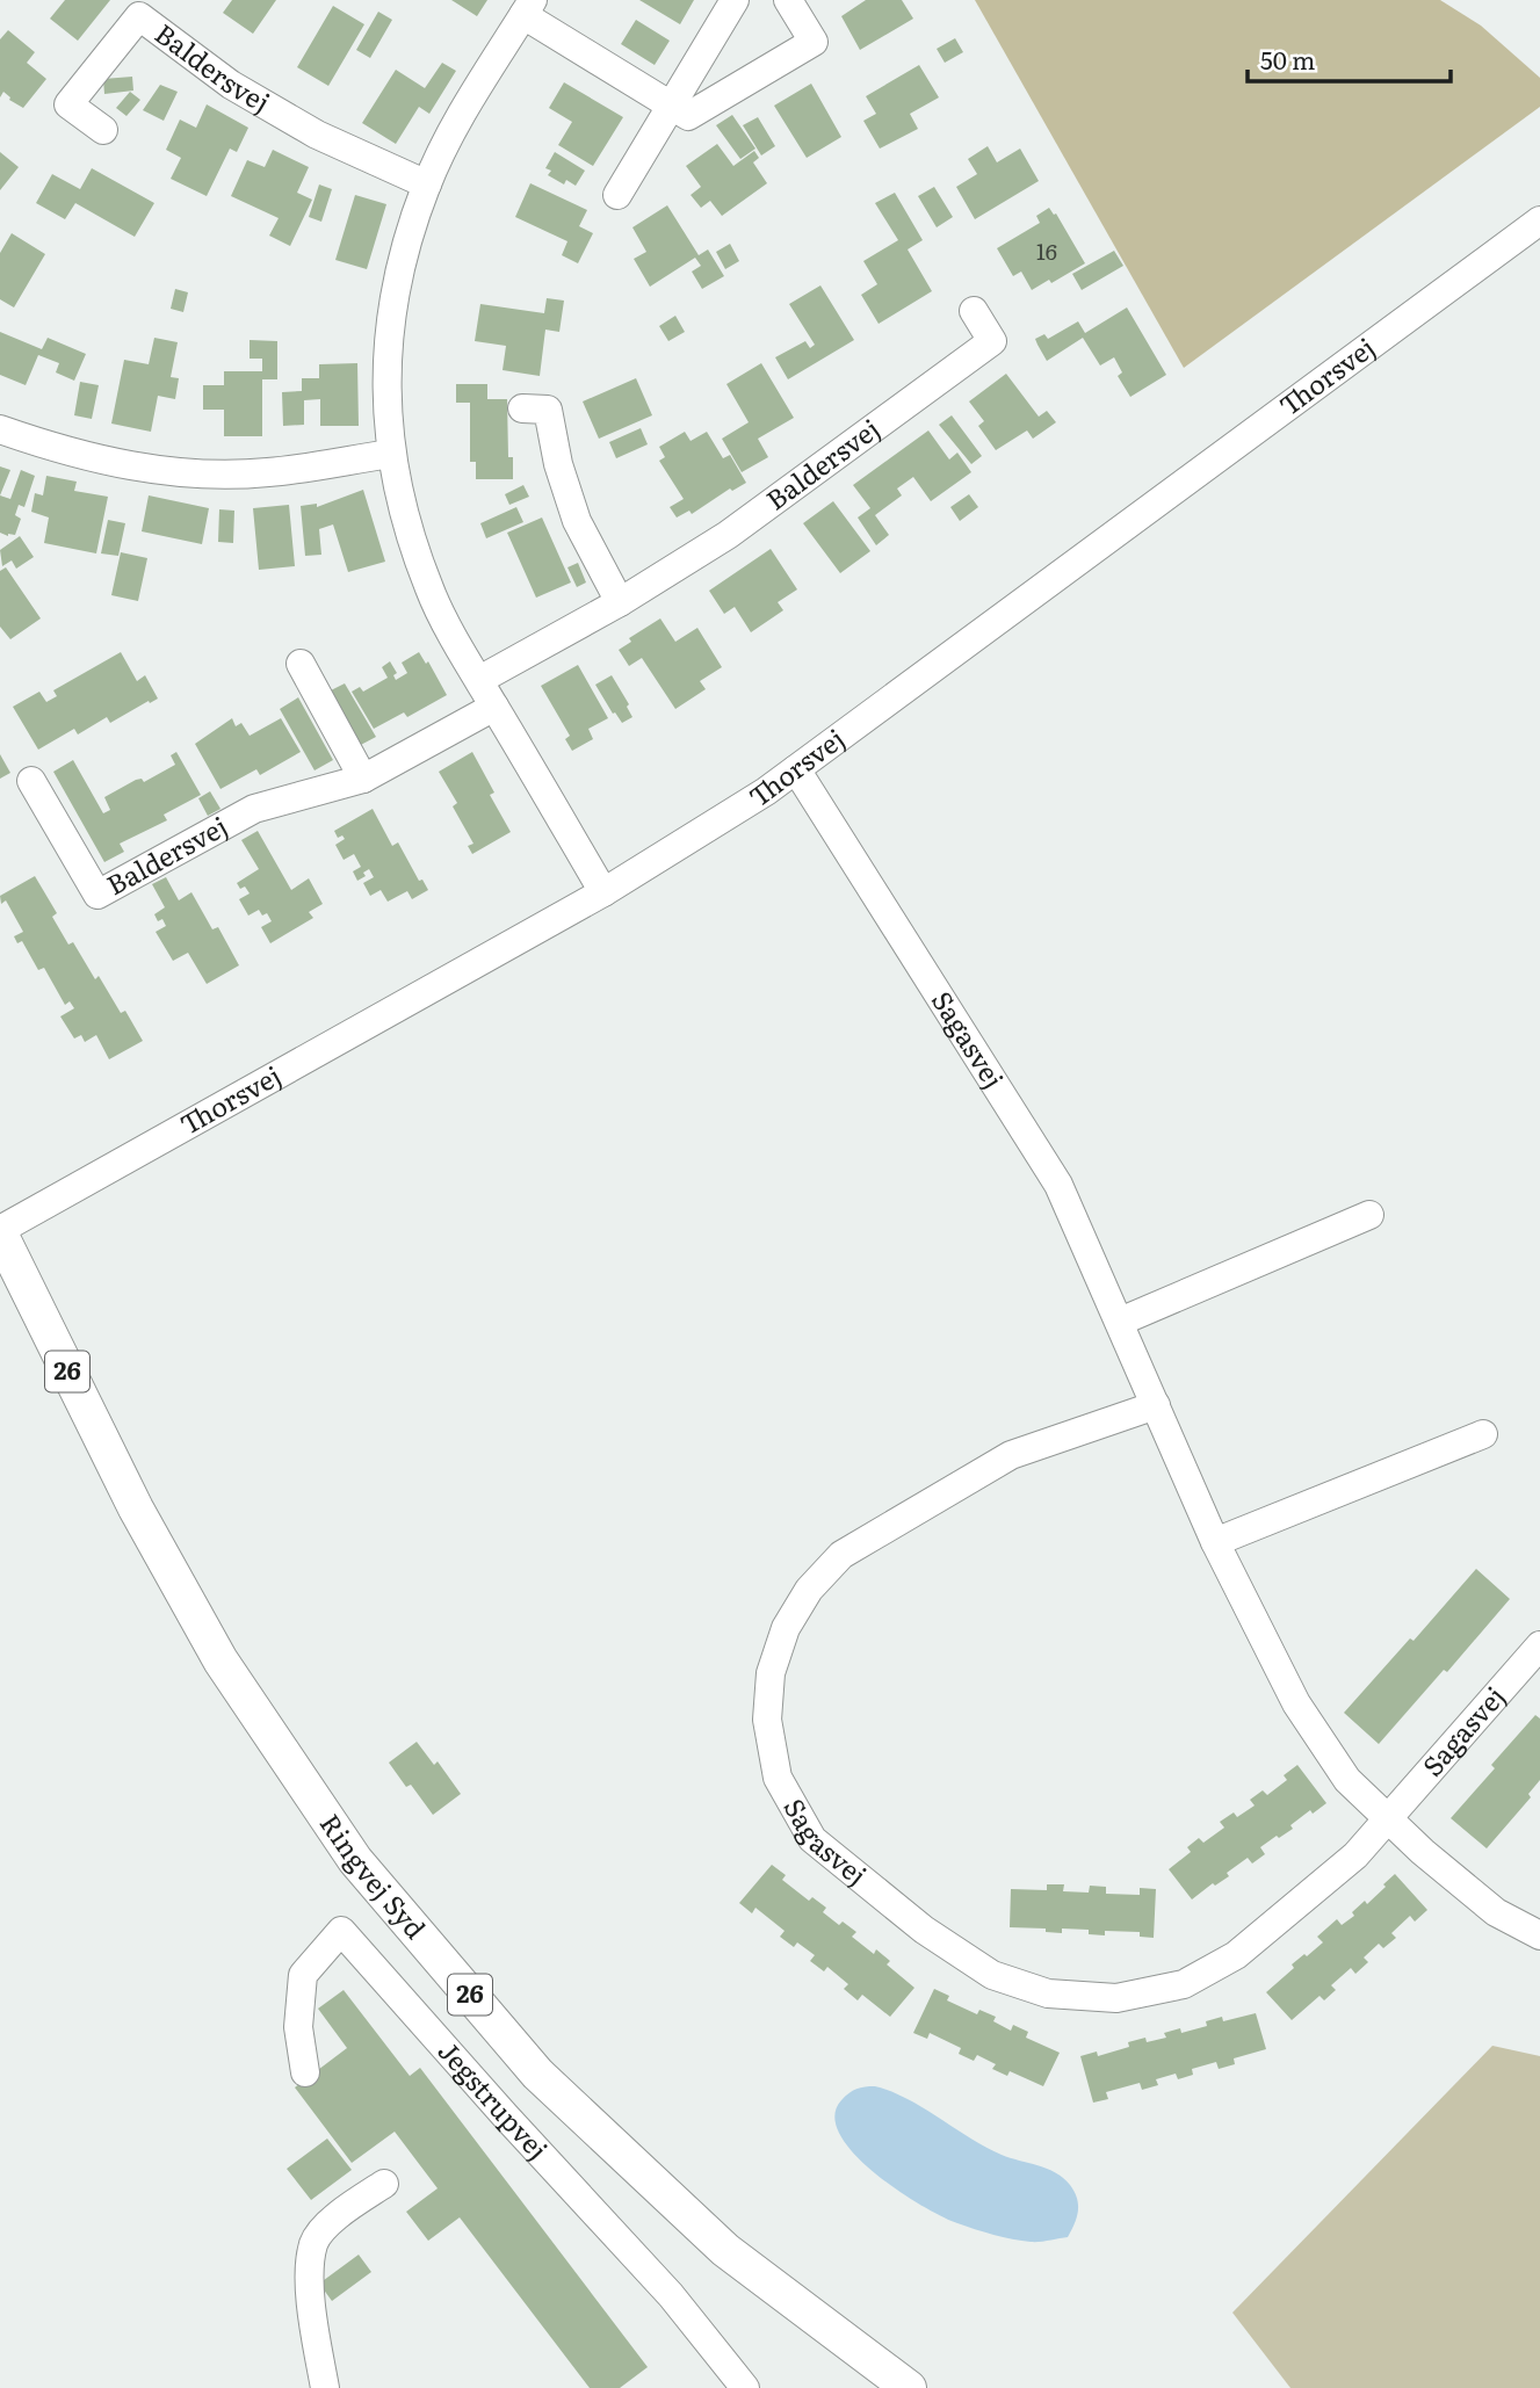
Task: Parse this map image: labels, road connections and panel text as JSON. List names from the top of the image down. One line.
{"streets":{"main road":["26","Ringvej Syd"],"street":["Baldersvej","Thorsvej","Sagasvej","Jegstrupvej"]},"crossings":[["Thorsvej","Sagasvej"],["Thorsvej","Ringvej Syd"]],"house_numbers":["16"],"scale_bar":"50 m"}
